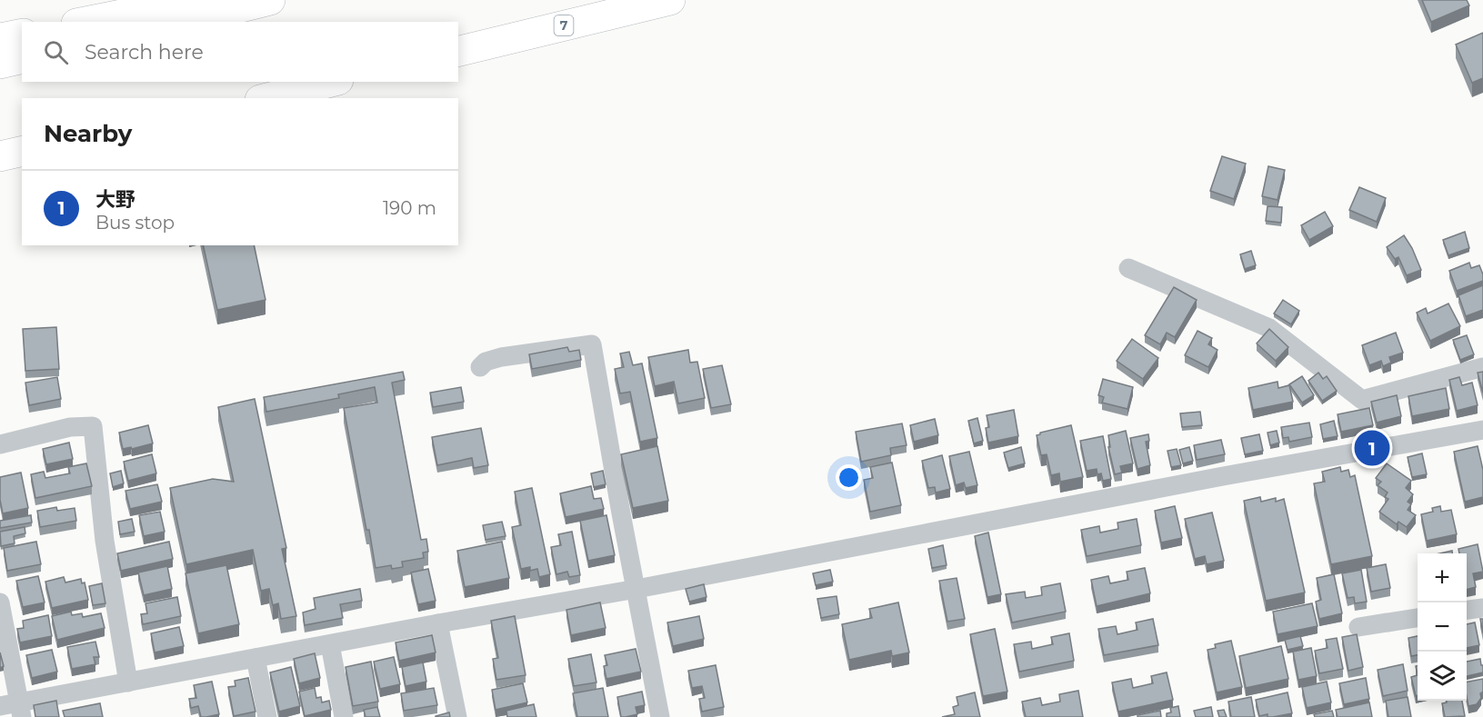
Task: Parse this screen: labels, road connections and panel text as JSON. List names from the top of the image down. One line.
{"streets":{"highway":["7"]},"page":{"search":"Search here","heading":"Nearby","list":[{"mark":"1","name":"大野","note":"Bus stop","value":"190 m"}],"pins":"1","map_buttons":["+","−"]}}
